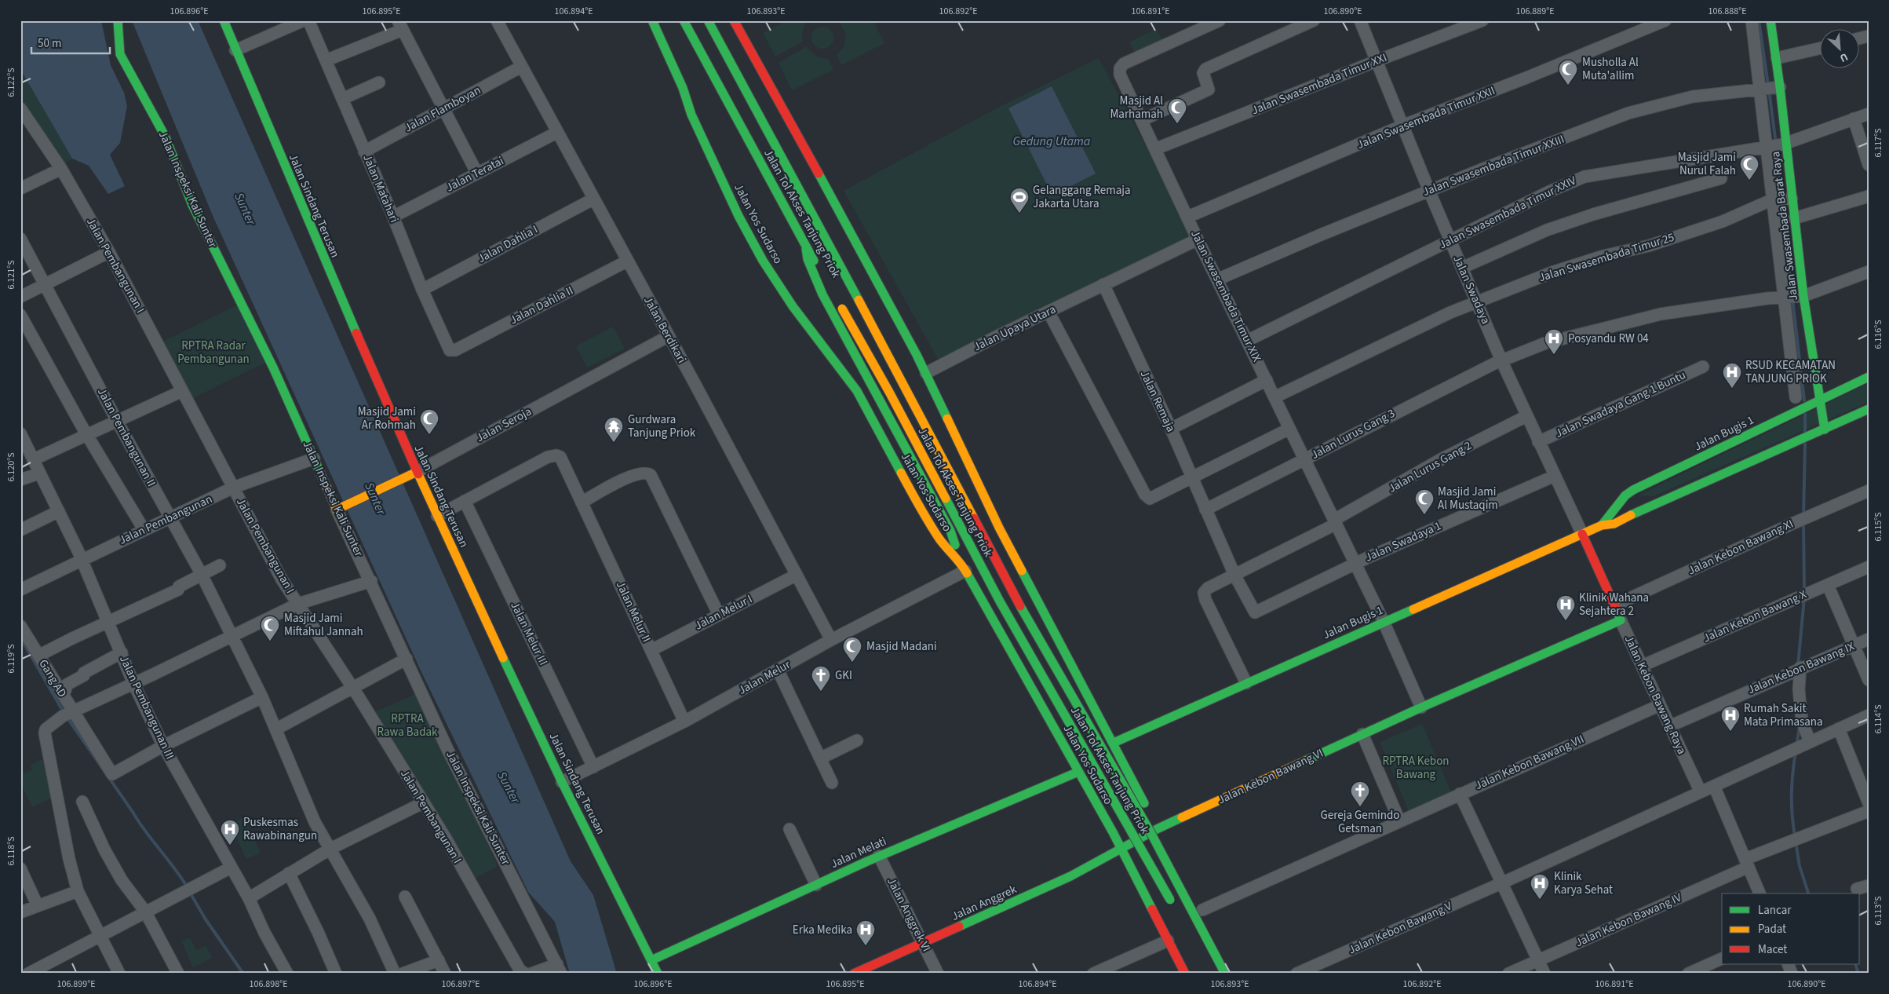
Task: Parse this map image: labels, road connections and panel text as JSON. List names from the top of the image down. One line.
{"streets":{"main road":["Jalan Inspeksi Kali Sunter","Jalan Sindang Terusan","Jalan Tol Akses Tanjung Priok","Jalan Yos Sudarso","Jalan Swasembada Barat Raya","Jalan Seroja","Jalan Bugis 1","Jalan Kebon Bawang Raya","Jalan Kebon Bawang VI","Jalan Melati","Jalan Anggrek"],"street":["Jalan Swasembada Timur XXI","Jalan Flamboyan","Jalan Swasembada Timur XXII","Jalan Swasembada Timur XXIII","Jalan Teratai","Jalan Matahari","Jalan Swasembada Timur XXIV","Jalan Dahlia I","Jalan Swasembada Timur 25","Jalan Pembangunan I","Jalan Swadaya","Jalan Swasembada Timur XIX","Jalan Dahlia II","Jalan Upaya Utara","Jalan Berdikari","Jalan Remaja","Jalan Swadaya Gang 1 Buntu","Jalan Lurus Gang 3","Jalan Pembangunan II","Jalan Lurus Gang 2","Jalan Pembangunan","Jalan Swadaya 1","Jalan Kebon Bawang XI","Jalan Melur II","Jalan Melur I","Jalan Kebon Bawang X","Jalan Melur III","Jalan Kebon Bawang IX","Jalan Melur","Gang AD","Jalan Pembangunan III","Jalan Kebon Bawang VII","Jalan Anggrek VI","Jalan Kebon Bawang IV","Jalan Kebon Bawang V"]},"crossings":[["Jalan Swasembada Timur XXI","Jalan Swadaya"],["Jalan Swasembada Timur XXI","Jalan Swasembada Timur XIX"],["Jalan Flamboyan","Jalan Matahari"],["Jalan Flamboyan","Jalan Berdikari"],["Jalan Swasembada Timur XXII","Jalan Swadaya"],["Jalan Swasembada Timur XXII","Jalan Swasembada Timur XIX"],["Jalan Swasembada Timur XXIII","Jalan Swasembada Barat Raya"],["Jalan Swasembada Timur XXIII","Jalan Swadaya"],["Jalan Swasembada Timur XXIII","Jalan Swasembada Timur XIX"],["Jalan Teratai","Jalan Matahari"],["Jalan Teratai","Jalan Berdikari"],["Jalan Matahari","Jalan Dahlia I"],["Jalan Matahari","Jalan Dahlia II"],["Jalan Inspeksi Kali Sunter","Jalan Seroja"],["Jalan Inspeksi Kali Sunter","Jalan Pembangunan"],["Jalan Sindang Terusan","Jalan Seroja"],["Jalan Sindang Terusan","Jalan Melur II"],["Jalan Sindang Terusan","Jalan Melur"],["Jalan Sindang Terusan","Jalan Melati"],["Jalan Swasembada Timur XXIV","Jalan Swasembada Barat Raya"],["Jalan Swasembada Timur XXIV","Jalan Swadaya"],["Jalan Swasembada Timur XXIV","Jalan Swasembada Timur XIX"],["Jalan Yos Sudarso","Jalan Melur"],["Jalan Yos Sudarso","Jalan Kebon Bawang VI"],["Jalan Yos Sudarso","Jalan Melati"],["Jalan Yos Sudarso","Jalan Anggrek"],["Jalan Swasembada Barat Raya","Jalan Swasembada Timur 25"],["Jalan Swasembada Barat Raya","Jalan Bugis 1"],["Jalan Swasembada Barat Raya","Jalan Lurus Gang 3"],["Jalan Dahlia I","Jalan Berdikari"],["Jalan Swasembada Timur 25","Jalan Swadaya"],["Jalan Swasembada Timur 25","Jalan Swasembada Timur XIX"],["Jalan Pembangunan I","Jalan Pembangunan"],["Jalan Swadaya","Jalan Swadaya Gang 1 Buntu"],["Jalan Swadaya","Jalan Bugis 1"],["Jalan Swadaya","Jalan Lurus Gang 3"],["Jalan Swadaya","Jalan Lurus Gang 2"],["Jalan Swadaya","Jalan Swadaya 1"],["Jalan Swadaya","Jalan Kebon Bawang Raya"],["Jalan Swasembada Timur XIX","Jalan Bugis 1"],["Jalan Swasembada Timur XIX","Jalan Lurus Gang 3"],["Jalan Swasembada Timur XIX","Jalan Lurus Gang 2"],["Jalan Swasembada Timur XIX","Jalan Swadaya 1"],["Jalan Dahlia II","Jalan Berdikari"],["Jalan Upaya Utara","Jalan Remaja"],["Jalan Berdikari","Jalan Seroja"],["Jalan Berdikari","Jalan Melur I"],["Jalan Berdikari","Jalan Melur"],["Jalan Remaja","Jalan Lurus Gang 3"],["Jalan Remaja","Jalan Lurus Gang 2"],["Jalan Remaja","Jalan Swadaya 1"],["Jalan Bugis 1","Jalan Lurus Gang 2"],["Jalan Bugis 1","Jalan Kebon Bawang Raya"],["Jalan Pembangunan II","Jalan Pembangunan"],["Jalan Pembangunan","Jalan Pembangunan III"],["Jalan Kebon Bawang XI","Jalan Kebon Bawang Raya"],["Jalan Melur II","Jalan Melur I"],["Jalan Melur II","Jalan Melur III"],["Jalan Melur II","Jalan Melur"],["Jalan Kebon Bawang X","Jalan Kebon Bawang Raya"],["Jalan Melur III","Jalan Melur"],["Jalan Kebon Bawang IX","Jalan Kebon Bawang Raya"],["Gang AD","Jalan Pembangunan III"],["Jalan Kebon Bawang Raya","Jalan Kebon Bawang VII"],["Jalan Kebon Bawang Raya","Jalan Kebon Bawang VI"],["Jalan Kebon Bawang Raya","Jalan Kebon Bawang V"],["Jalan Kebon Bawang VI","Jalan Anggrek"],["Jalan Melati","Jalan Anggrek VI"],["Jalan Anggrek","Jalan Anggrek VI"]],"water":["Gedung Utama","Sunter"],"parks":["RPTRA Radar Pembangunan","RPTRA Rawa Badak","RPTRA Kebon Bawang"],"places":{"mosque":["Musholla Al Muta'allim","Masjid Al Marhamah","Masjid Jami Nurul Falah","Masjid Jami Ar Rohmah","Masjid Jami Al Mustaqim","Masjid Jami Miftahul Jannah","Masjid Madani"],"sports":["Gelanggang Remaja Jakarta Utara"],"hospital":["Posyandu RW 04","RSUD KECAMATAN TANJUNG PRIOK","Klinik Wahana Sejahtera 2","Rumah Sakit Mata Primasana","Puskesmas Rawabinangun","Klinik Karya Sehat","Erka Medika"],"temple":["Gurdwara Tanjung Priok"],"church":["GKI","Gereja Gemindo Getsman"]},"legend":["Lancar","Padat","Macet"],"scale_bar":"50 m","north":"bottom right","coordinates":["106.896°E","106.895°E","106.894°E","106.893°E","106.892°E","106.891°E","106.890°E","106.889°E","106.888°E","6.122°S","6.117°S","6.121°S","6.116°S","6.120°S","6.115°S","6.119°S","6.114°S","6.118°S","6.113°S","106.899°E","106.898°E","106.897°E"]}
